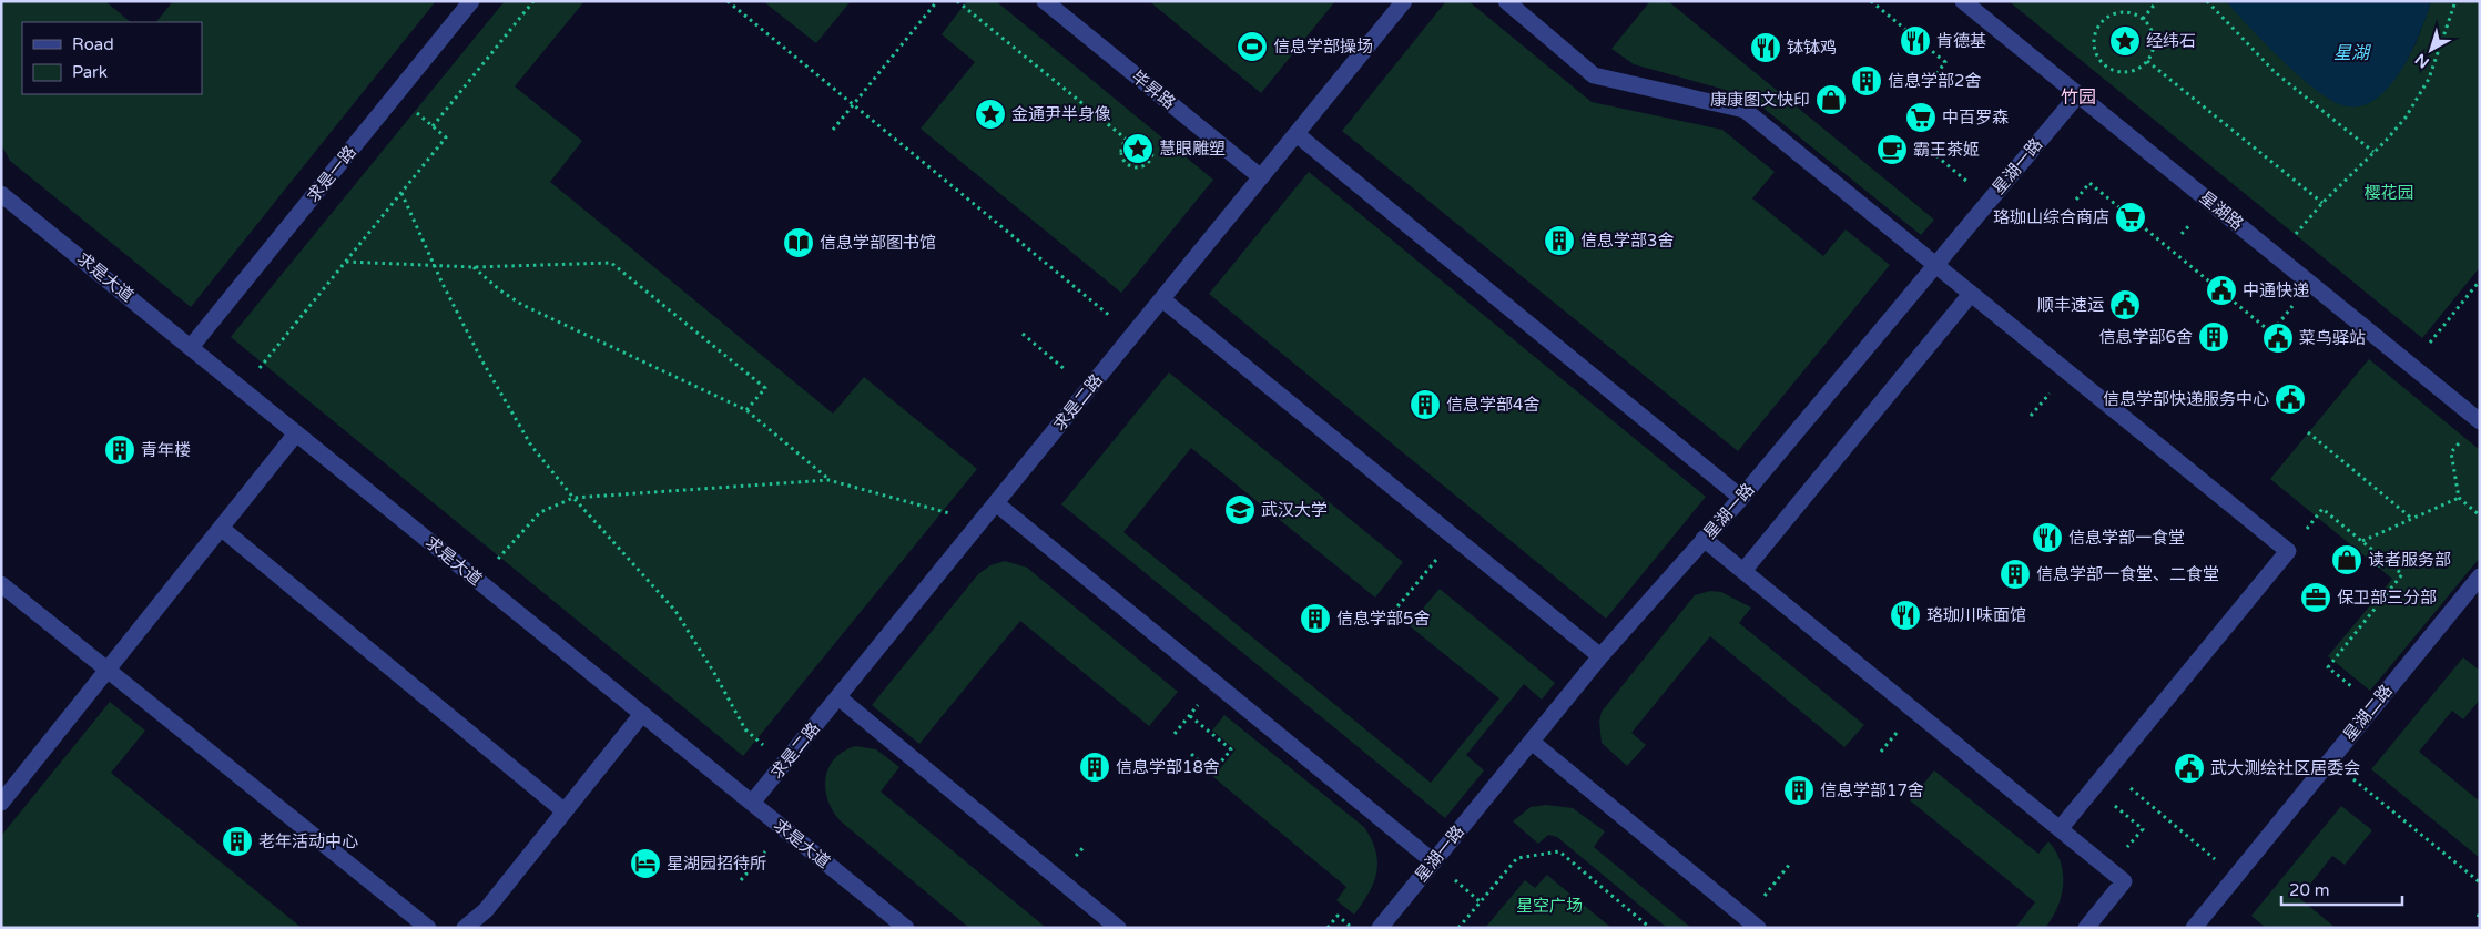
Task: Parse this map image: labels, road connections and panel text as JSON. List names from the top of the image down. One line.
{"streets":{"street":["毕昇路","星湖一路","求是一路","星湖路","求是大道","求是二路","星湖二路"]},"crossings":[["毕昇路","求是二路"],["星湖一路","星湖路"],["求是一路","求是大道"],["求是大道","求是二路"]],"districts":["竹园"],"water":["星湖"],"parks":["樱花园","星空广场"],"places":{"restaurant":["肯德基","钵钵鸡","信息学部一食堂","珞珈川味面馆"],"place":["经纬石","金通尹半身像","慧眼雕塑"],"sports":["信息学部操场"],"building":["信息学部2舍","信息学部3舍","信息学部6舍","信息学部4舍","青年楼","信息学部一食堂、二食堂","信息学部5舍","信息学部18舍","信息学部17舍","老年活动中心"],"shop":["康康图文快印","读者服务部"],"supermarket":["中百罗森","珞珈山综合商店"],"cafe":["霸王茶姬"],"library":["信息学部图书馆"],"public building":["中通快递","顺丰速运","菜鸟驿站","信息学部快递服务中心","武大测绘社区居委会"],"school or university":["武汉大学"],"office":["保卫部三分部"],"hotel":["星湖园招待所"]},"legend":["Road","Park"],"scale_bar":"20 m","north":"bottom left"}
